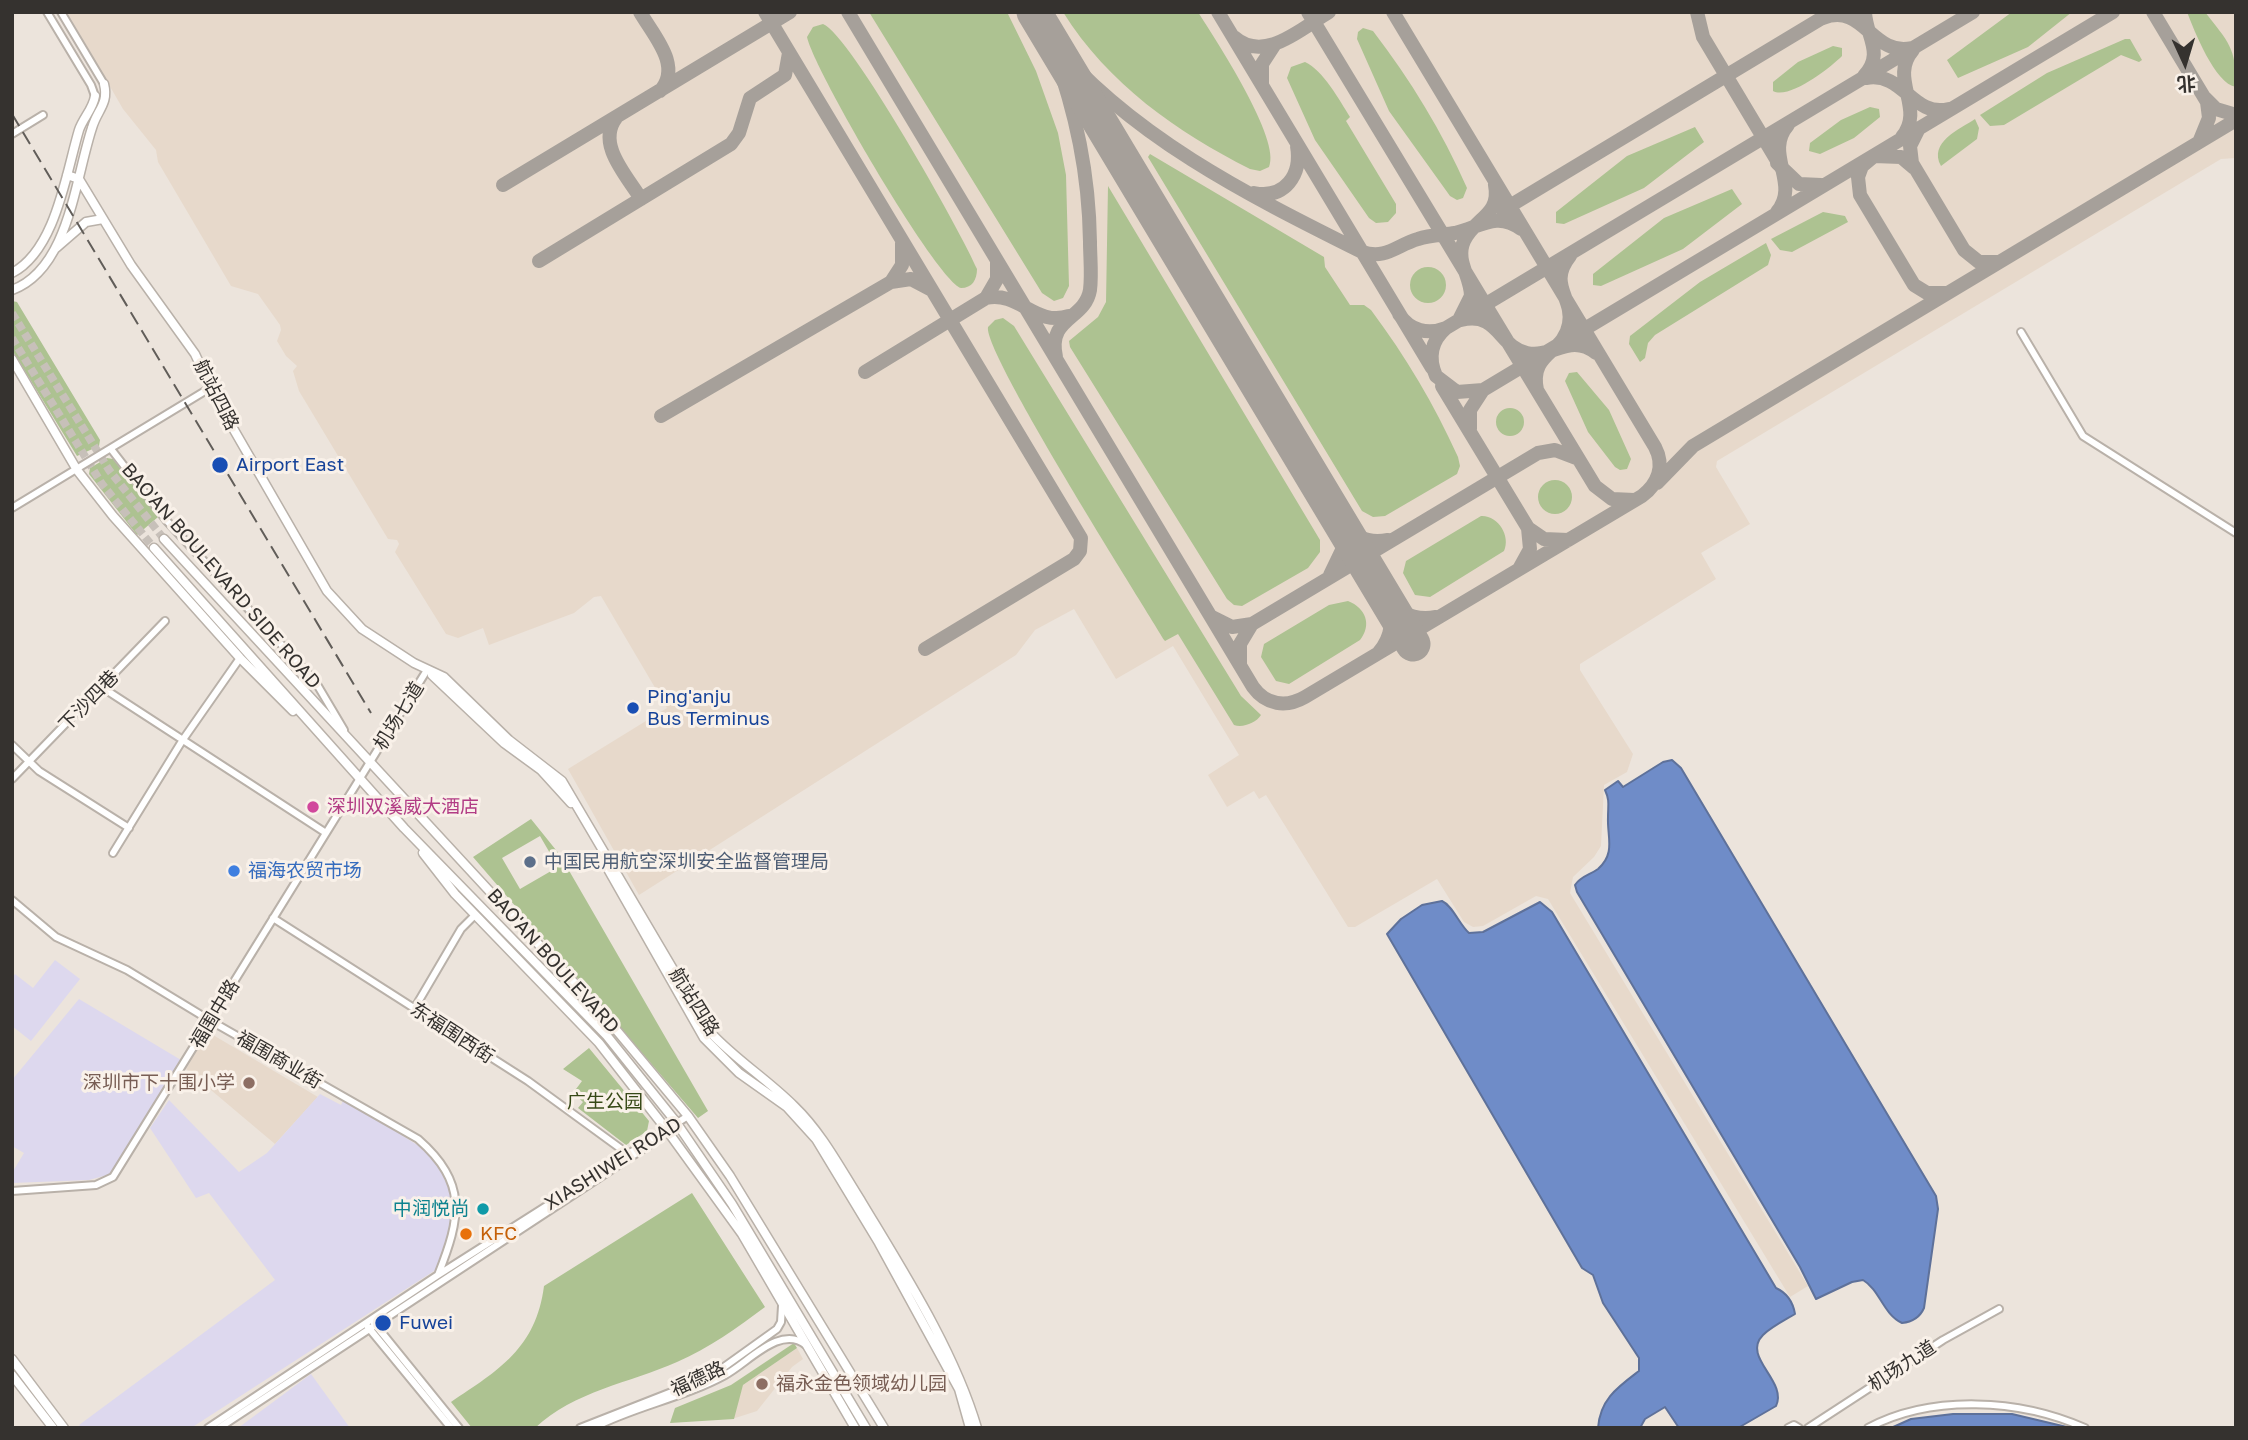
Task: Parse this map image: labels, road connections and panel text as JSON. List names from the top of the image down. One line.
{"streets":{"main road":["航站四路","BAO'AN BOULEVARD SIDE ROAD","BAO'AN BOULEVARD"],"street":["下沙四巷","机场七道","福围中路","东福围西街","福围商业街","XIASHIWEI ROAD","机场九道","福德路"]},"crossings":[["航站四路","机场七道"],["BAO'AN BOULEVARD SIDE ROAD","BAO'AN BOULEVARD"],["机场七道","BAO'AN BOULEVARD"],["机场七道","福围中路"],["BAO'AN BOULEVARD","福围中路"],["BAO'AN BOULEVARD","XIASHIWEI ROAD"],["福围中路","东福围西街"],["福围中路","福围商业街"],["东福围西街","XIASHIWEI ROAD"],["福围商业街","XIASHIWEI ROAD"]],"parks":["广生公园"],"places":["Airport East","Ping'anju Bus Terminus","深圳双溪威大酒店","中国民用航空深圳安全监督管理局","福海农贸市场","深圳市下十围小学","中润悦尚","KFC","Fuwei","福永金色领域幼儿园"],"north":"bottom"}
